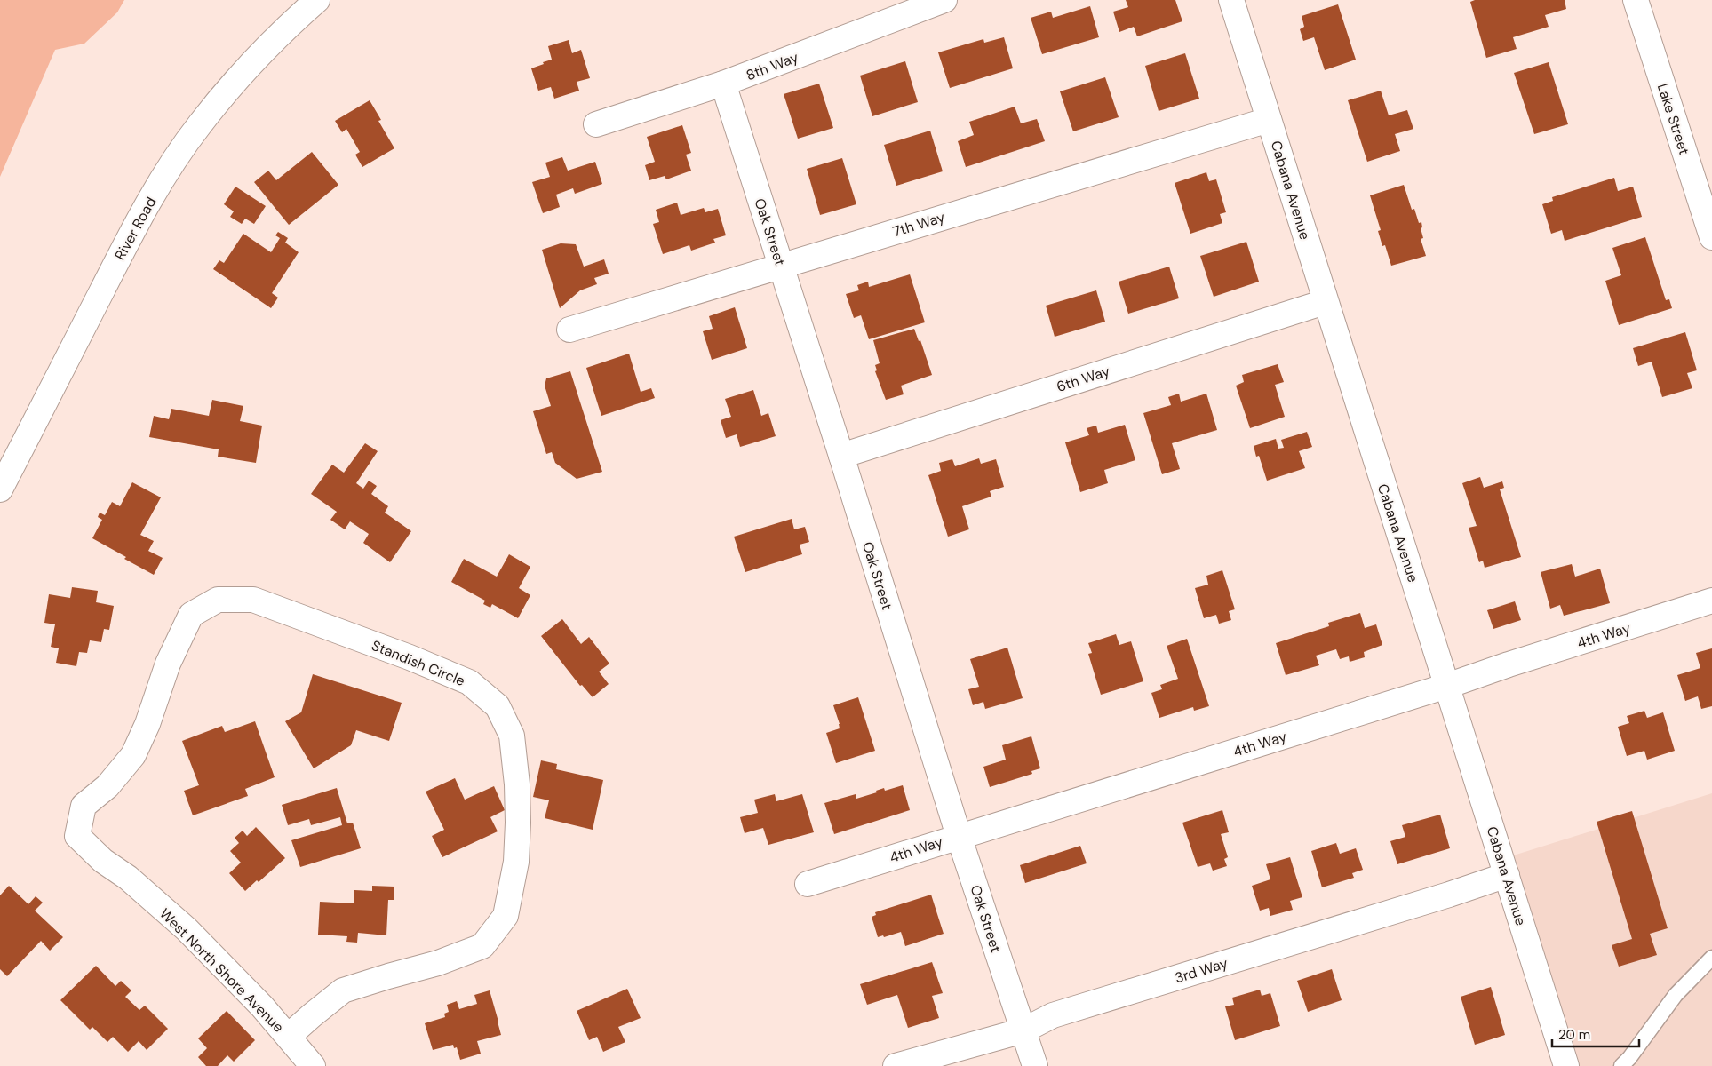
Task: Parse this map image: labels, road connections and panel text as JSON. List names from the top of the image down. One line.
{"streets":{"street":["8th Way","Lake Street","Cabana Avenue","7th Way","River Road","Oak Street","6th Way","4th Way","Standish Circle","West North Shore Avenue","3rd Way"]},"crossings":[["8th Way","Oak Street"],["Cabana Avenue","7th Way"],["Cabana Avenue","6th Way"],["Cabana Avenue","4th Way"],["Cabana Avenue","3rd Way"],["7th Way","Oak Street"],["Oak Street","6th Way"],["Oak Street","4th Way"],["Oak Street","3rd Way"],["Standish Circle","West North Shore Avenue"]],"scale_bar":"20 m"}
